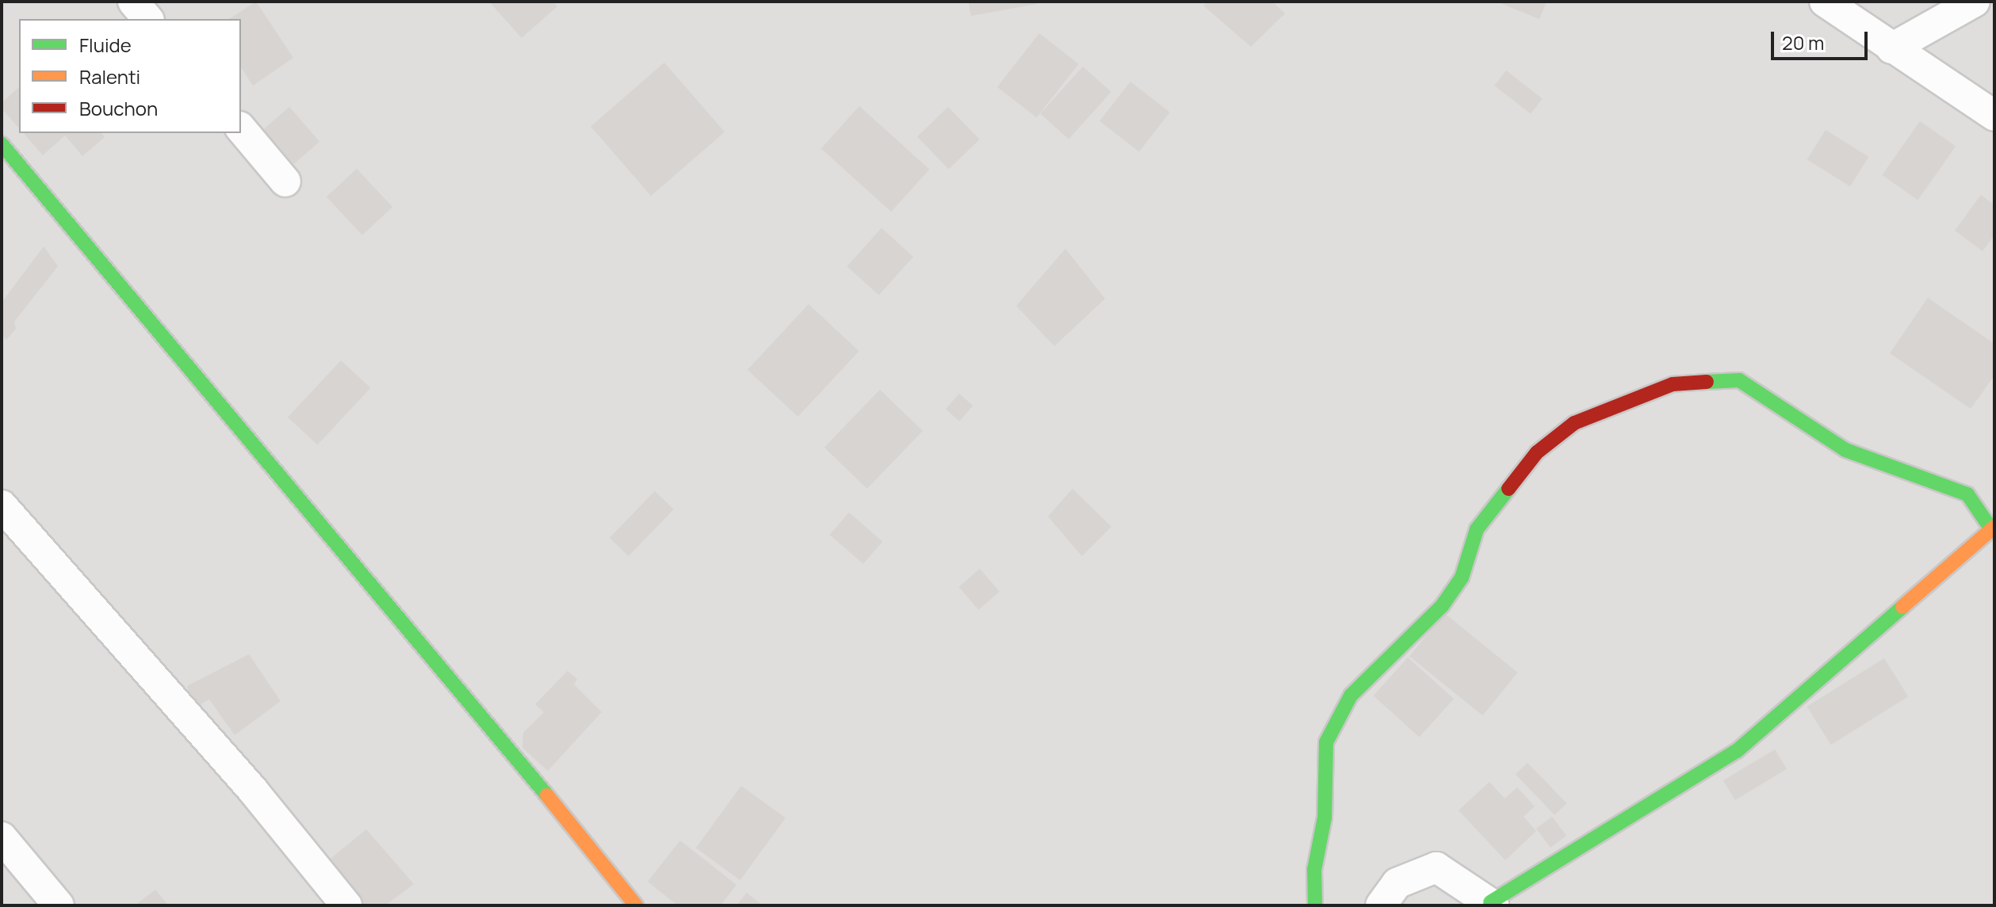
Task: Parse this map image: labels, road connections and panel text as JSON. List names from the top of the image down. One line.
{"legend":["Fluide","Ralenti","Bouchon"],"scale_bar":"20 m"}
